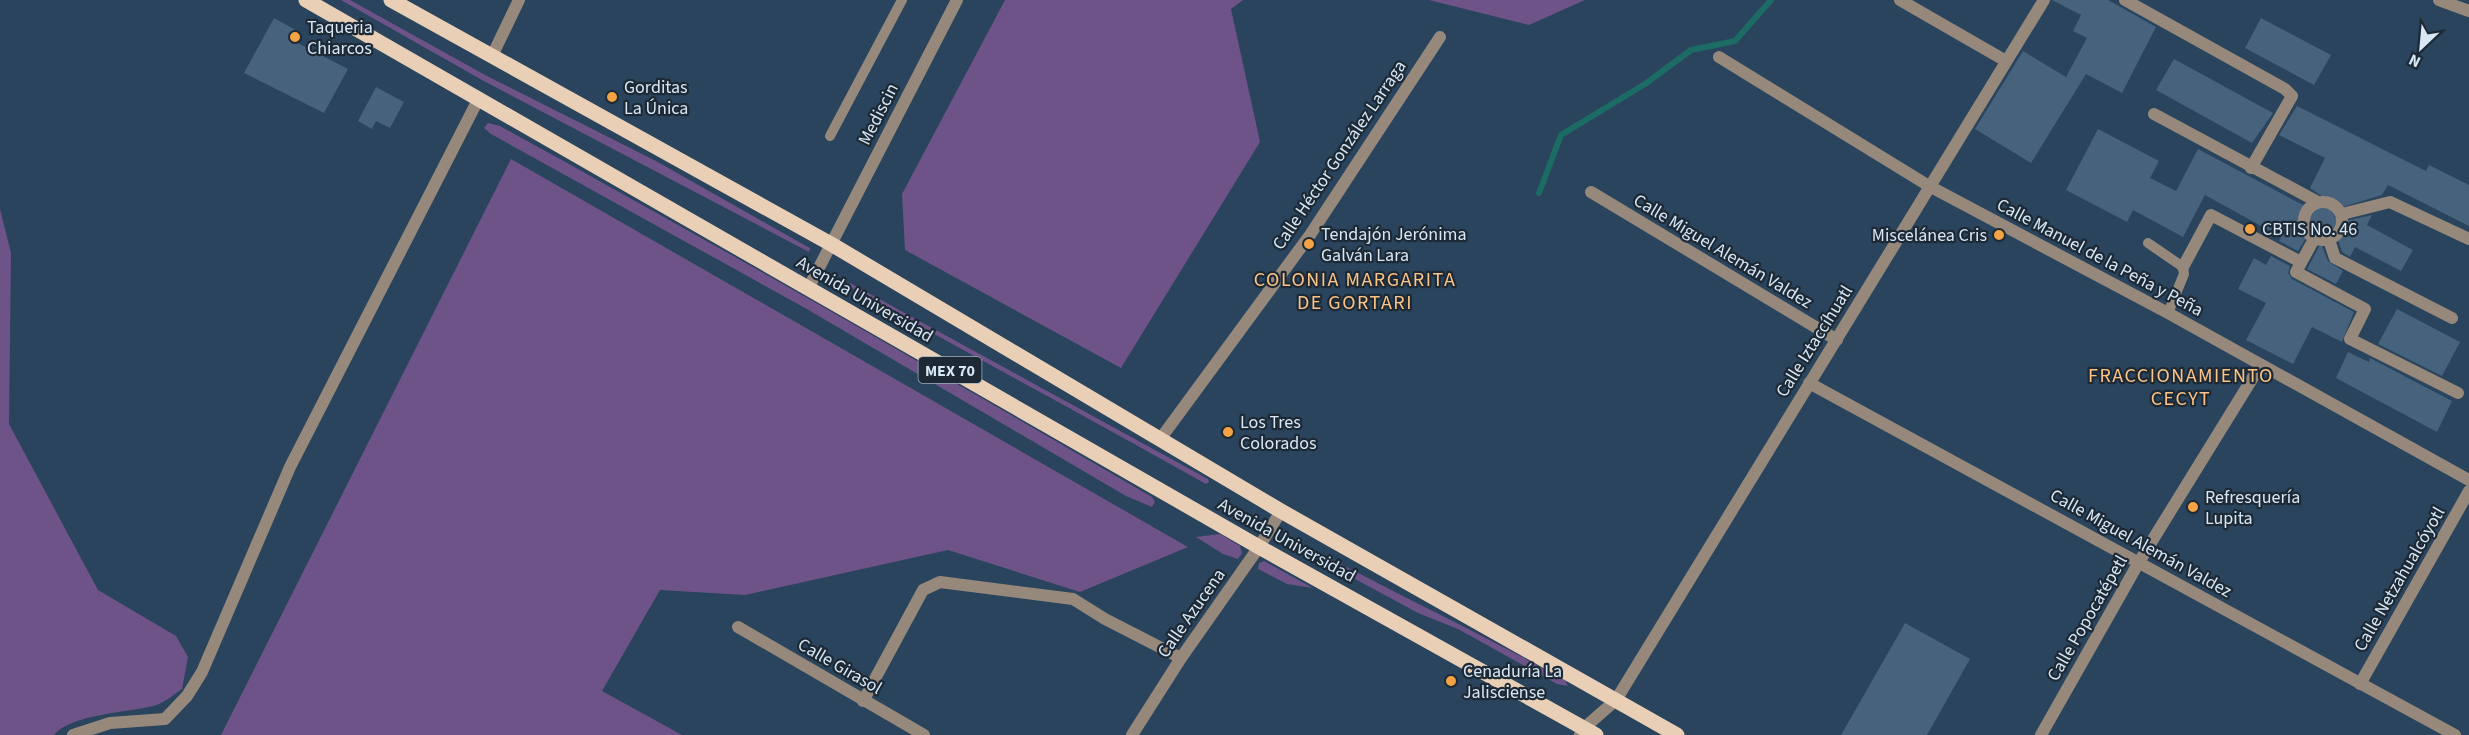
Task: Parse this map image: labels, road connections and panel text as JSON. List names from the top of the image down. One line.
{"streets":{"main road":["Avenida Universidad","MEX 70"],"street":["Mediscin","Calle Héctor González Larraga","Calle Miguel Alemán Valdez","Calle Manuel de la Peña y Peña","Calle Iztaccíhuatl","Calle Netzahualcóyotl","Calle Azucena","Calle Popocatépetl","Calle Girasol"]},"crossings":[["Mediscin","Avenida Universidad"],["Calle Héctor González Larraga","Avenida Universidad"],["Calle Miguel Alemán Valdez","Calle Iztaccíhuatl"],["Calle Miguel Alemán Valdez","Calle Netzahualcóyotl"],["Calle Miguel Alemán Valdez","Calle Popocatépetl"],["Calle Manuel de la Peña y Peña","Calle Iztaccíhuatl"],["Calle Manuel de la Peña y Peña","Calle Popocatépetl"],["Avenida Universidad","Calle Iztaccíhuatl"],["Avenida Universidad","Calle Azucena"]],"districts":["COLONIA MARGARITA DE GORTARI","FRACCIONAMIENTO CECYT"],"places":["Taqueria Chiarcos","Gorditas La Única","CBTIS No. 46","Miscelánea Cris","Tendajón Jerónima Galván Lara","Los Tres Colorados","Refresquería Lupita","Cenaduría La Jalisciense"],"north":"bottom left"}
